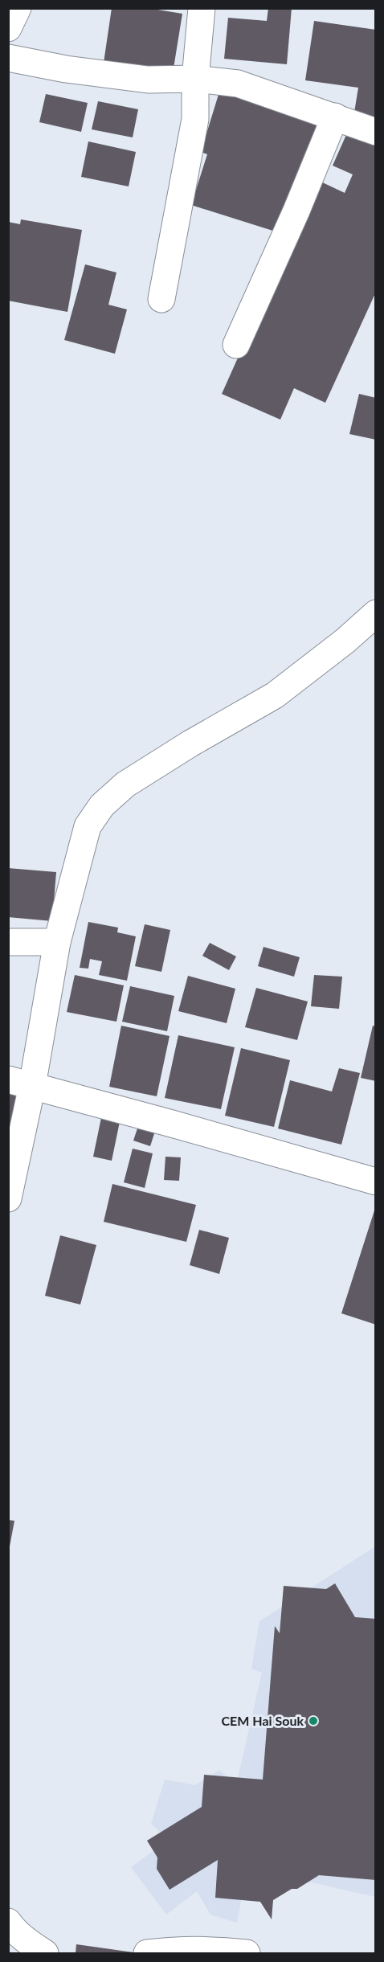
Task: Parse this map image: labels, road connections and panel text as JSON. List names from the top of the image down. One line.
{"places":["CEM Hai Souk"]}
